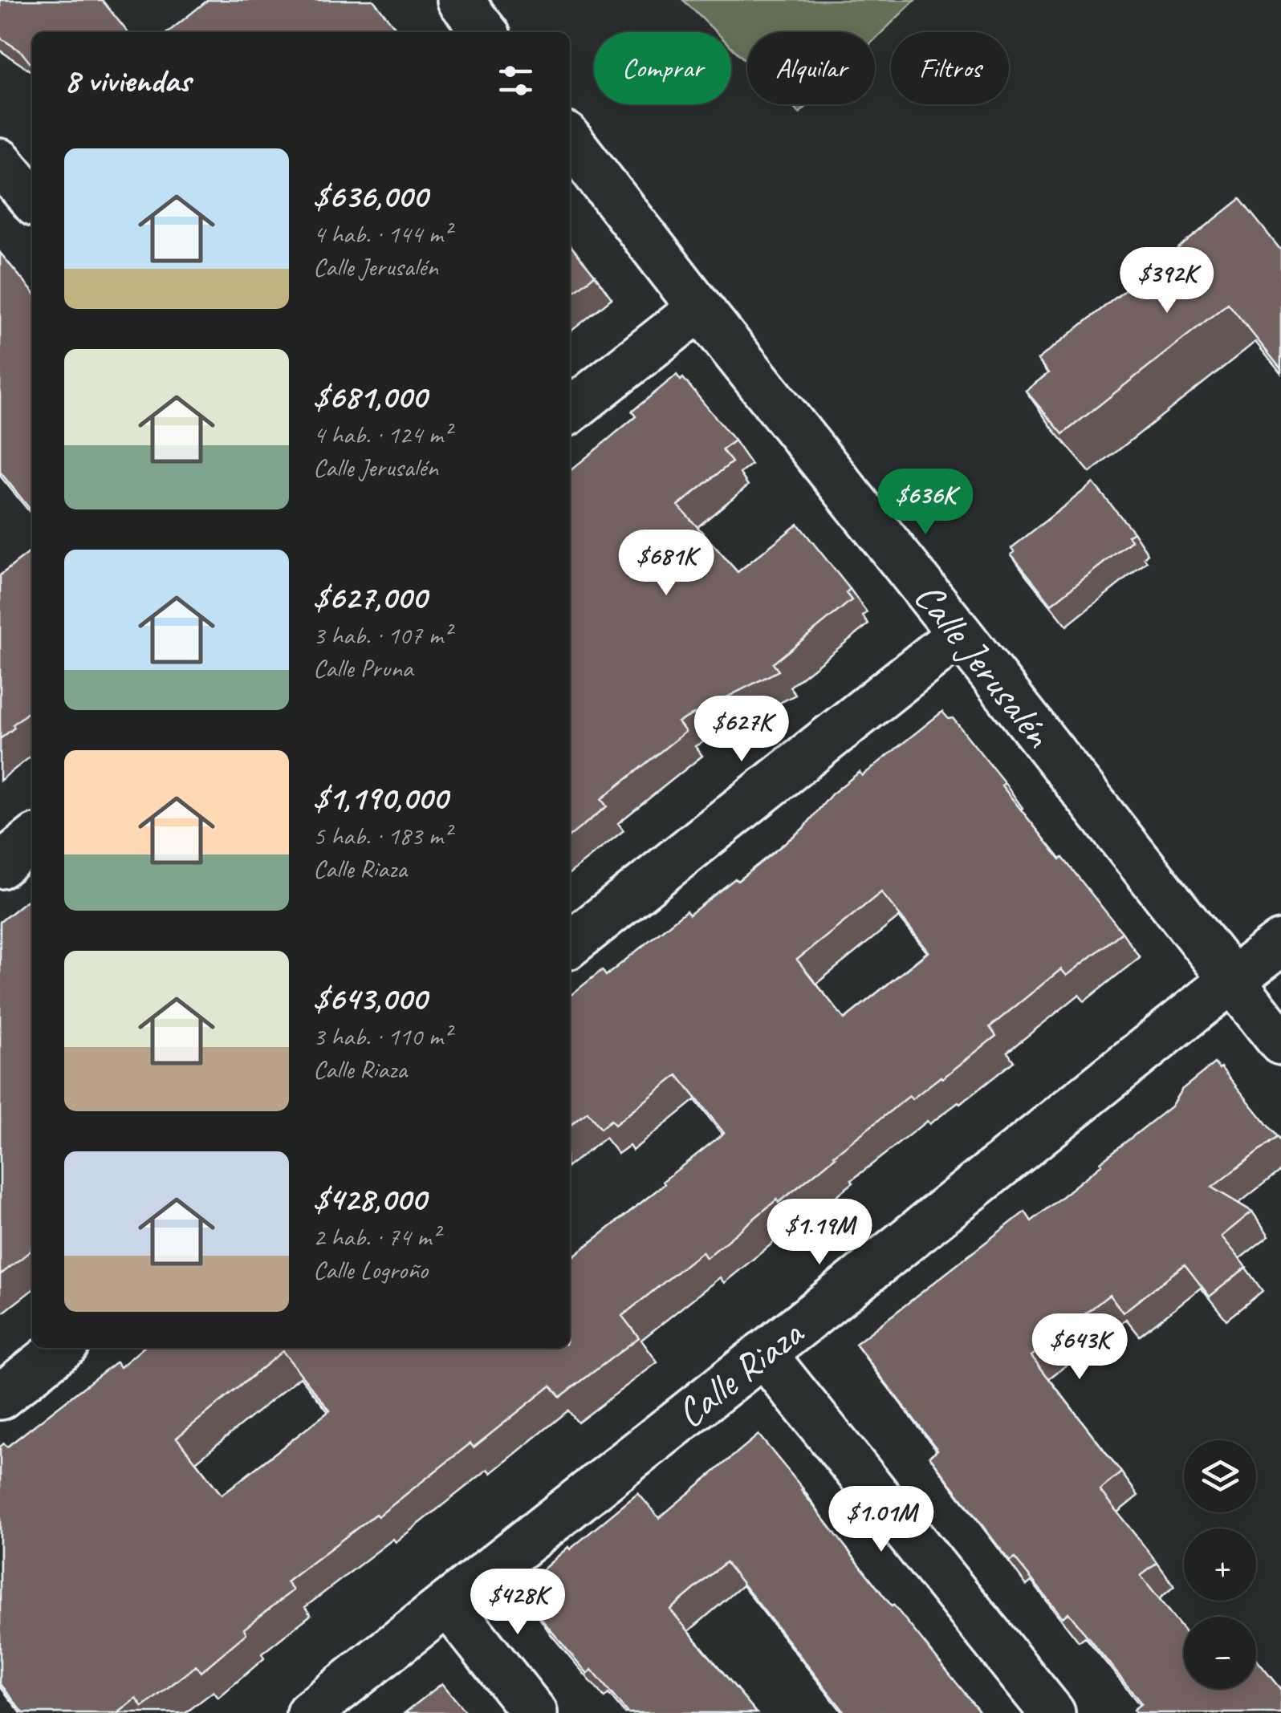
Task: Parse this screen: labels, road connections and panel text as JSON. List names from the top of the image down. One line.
{"streets":{"street":["Calle Jerusalén","Calle Riaza"]},"crossings":[["Calle Jerusalén","Calle Riaza"]],"page":{"chip":["Comprar","Alquilar","Filtros"],"heading":"8 viviendas","list":[{"name":"$636,000","note":"4 hab. · 144 m² · Calle Jerusalén"},{"name":"$681,000","note":"4 hab. · 124 m² · Calle Jerusalén"},{"name":"$627,000","note":"3 hab. · 107 m² · Calle Pruna"},{"name":"$1,190,000","note":"5 hab. · 183 m² · Calle Riaza"},{"name":"$643,000","note":"3 hab. · 110 m² · Calle Riaza"},{"name":"$428,000","note":"2 hab. · 74 m² · Calle Logroño"}],"price":["$392K","$636K","$681K","$627K","$1.19M","$643K","$1.01M","$428K"],"map_buttons":["+","−"]}}
